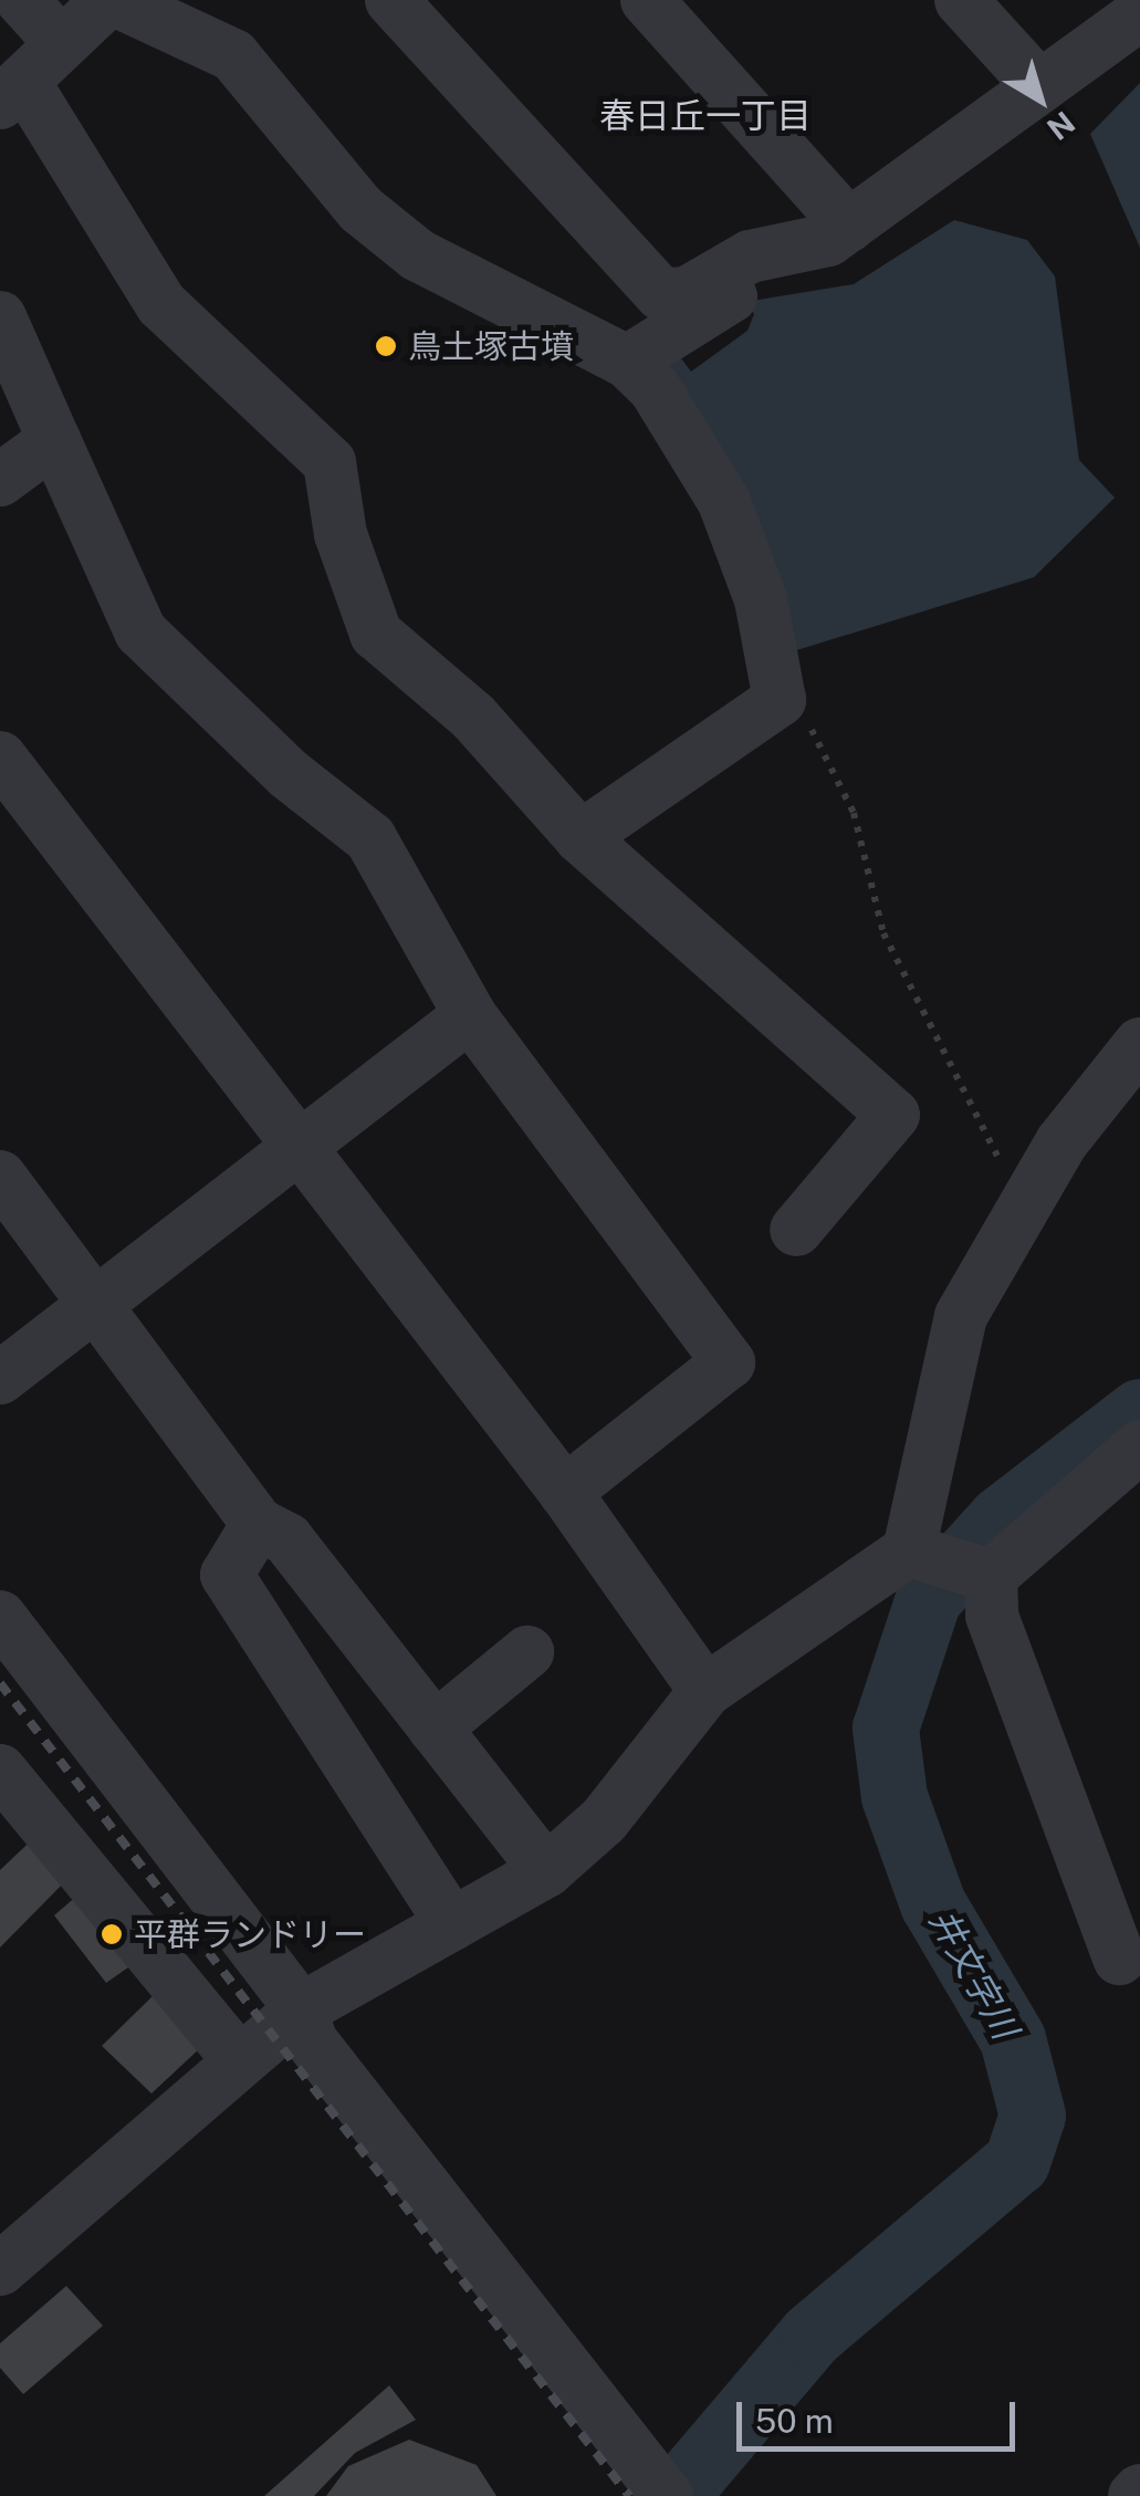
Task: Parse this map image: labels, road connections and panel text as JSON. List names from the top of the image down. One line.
{"districts":["春日丘一丁目"],"water":["井文字川"],"places":["鳥土塚古墳","平群ランドリー"],"scale_bar":"50 m","north":"bottom right"}
